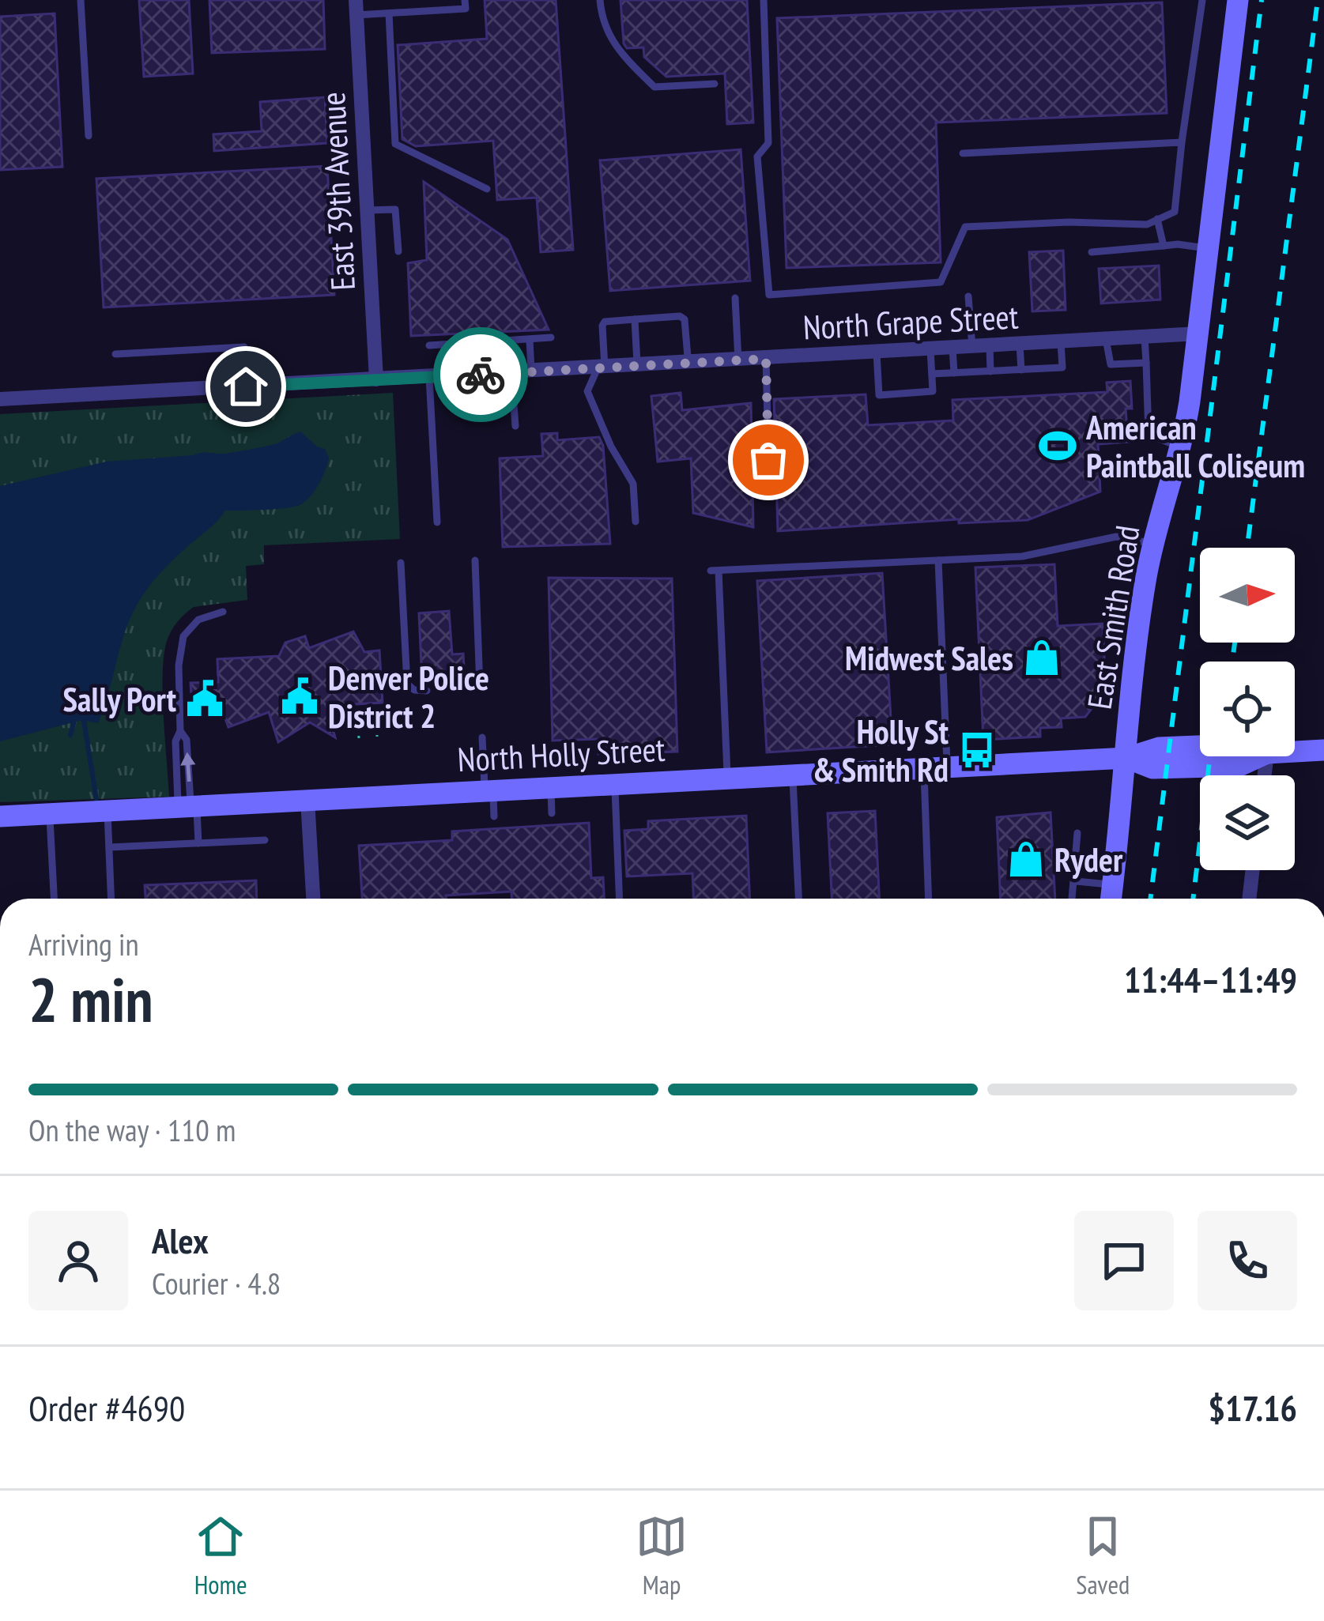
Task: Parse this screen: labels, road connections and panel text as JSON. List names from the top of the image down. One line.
{"streets":{"street":["East 39th Avenue","North Grape Street","East Smith Road","North Holly Street"]},"crossings":[["East 39th Avenue","North Grape Street"],["North Grape Street","East Smith Road"],["East Smith Road","North Holly Street"]],"places":{"sports":["American Paintball Coliseum"],"shop":["Midwest Sales","Ryder"],"public building":["Denver Police District 2","Sally Port"],"bus stop":["Holly St & Smith Rd"]},"north":"right","page":{"heading":["2 min","Arriving in","11:44–11:49"],"panel":["Alex","Courier · 4.8","Order #4690","$17.16"],"bar":"On the way · 110 m","tabs":["Home","Map","Saved"]}}
